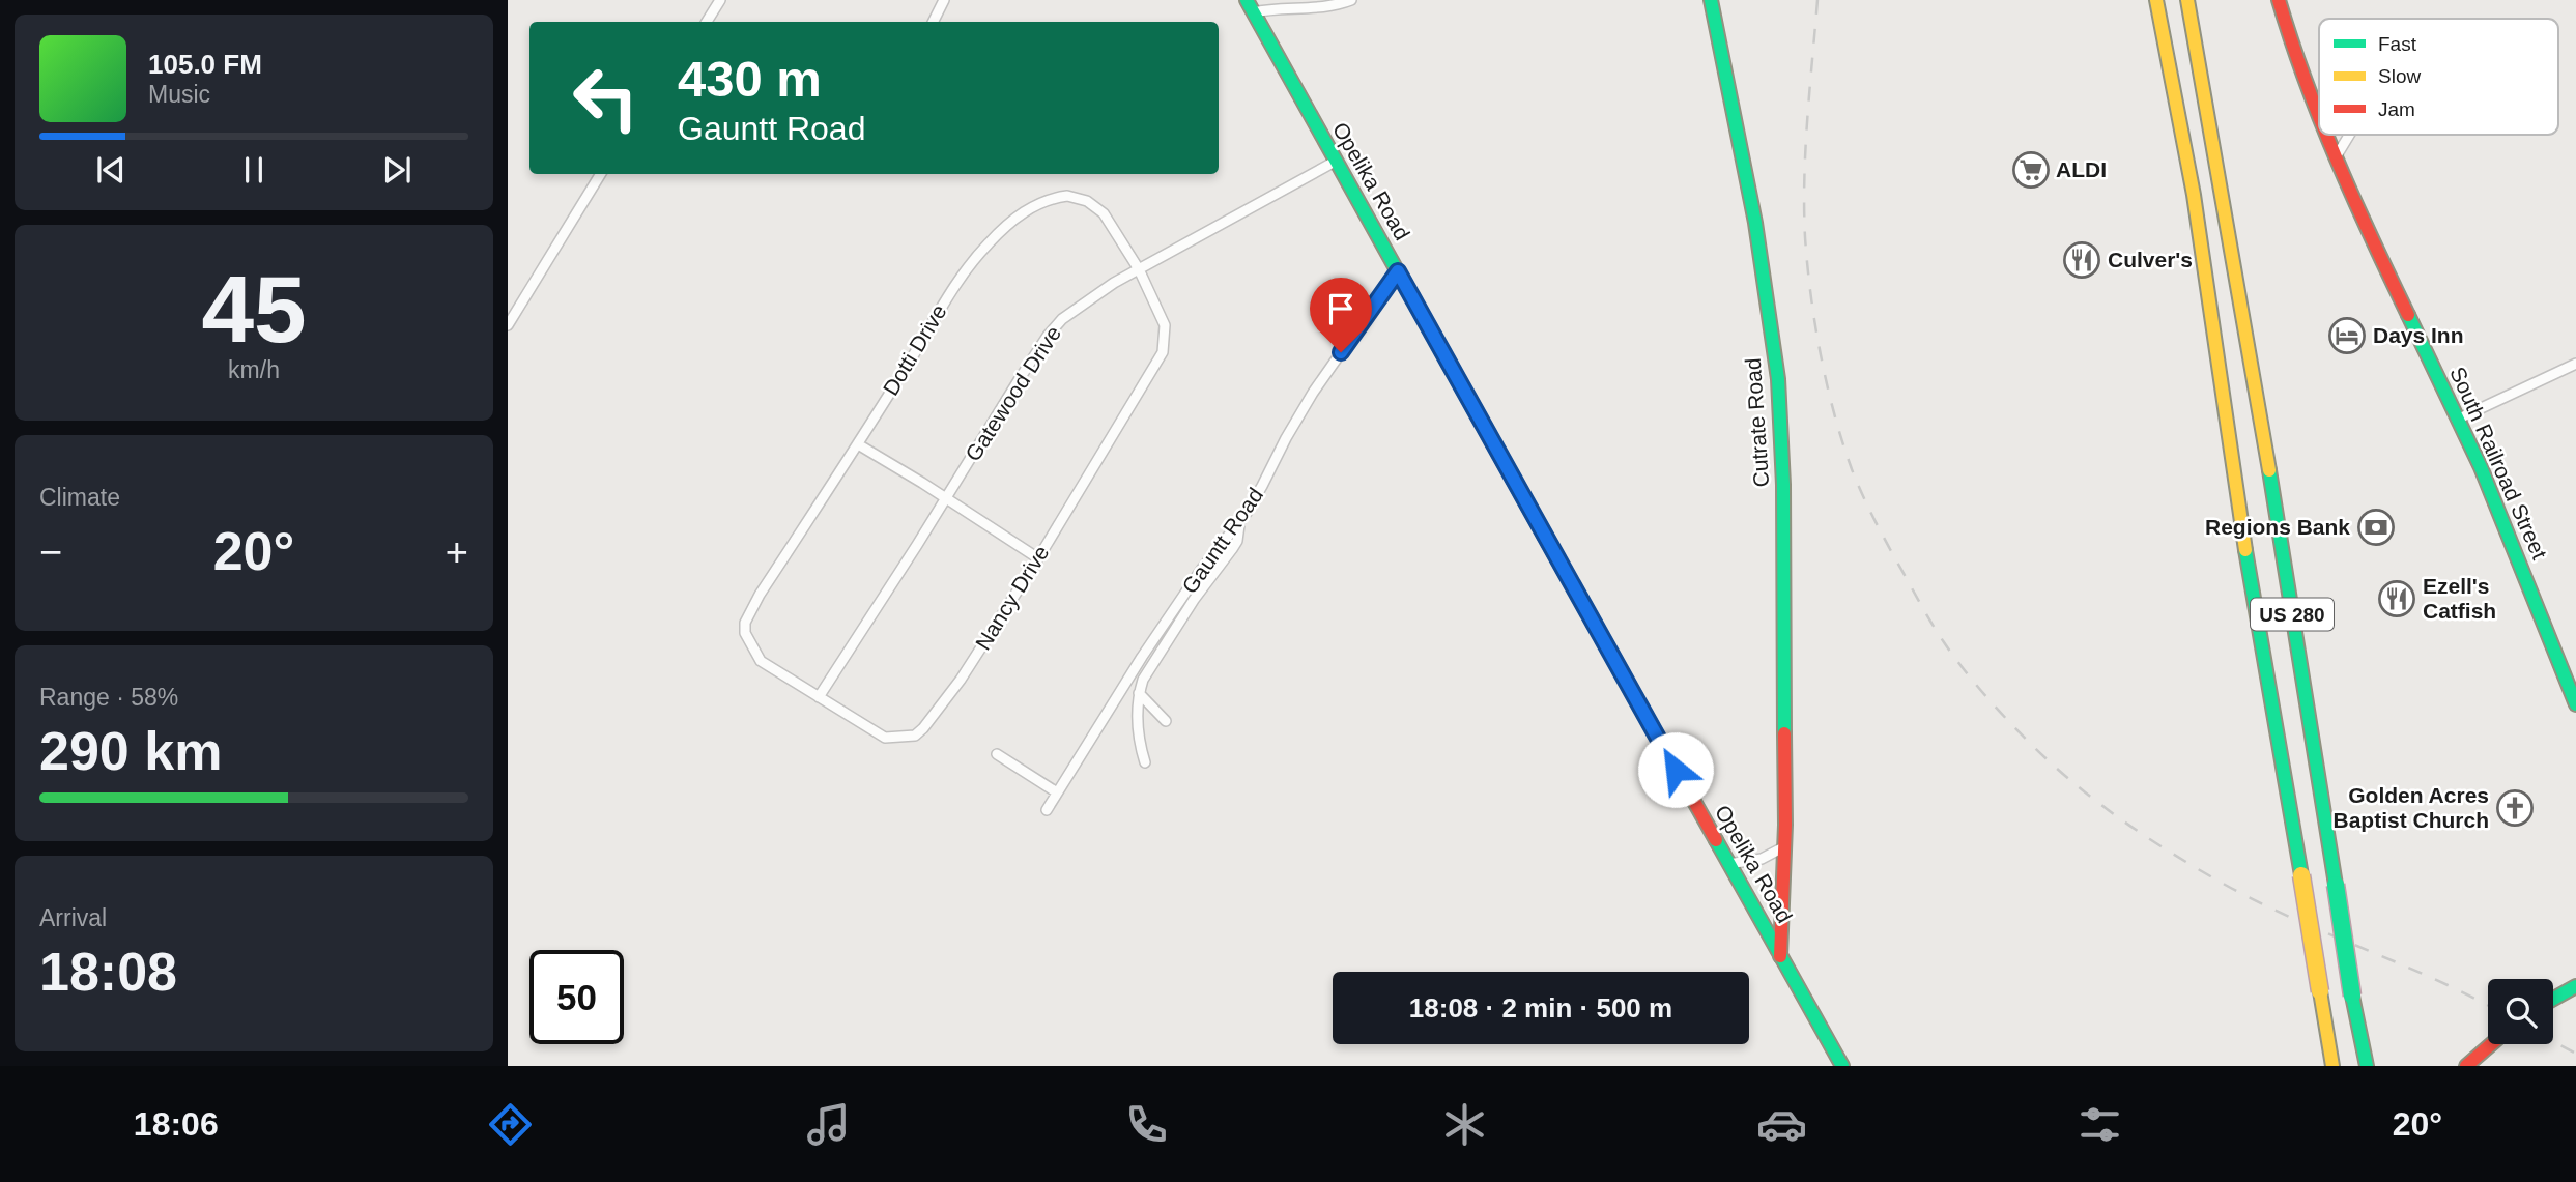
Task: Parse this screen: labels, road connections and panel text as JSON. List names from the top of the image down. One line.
{"streets":{"main road":["Opelika Road","Cutrate Road","South Railroad Street","US 280"],"street":["Dotti Drive","Gatewood Drive","Gauntt Road","Nancy Drive"]},"crossings":[["Opelika Road","Gatewood Drive"],["Opelika Road","Cutrate Road"],["Opelika Road","Gauntt Road"],["Dotti Drive","Gatewood Drive"],["Dotti Drive","Nancy Drive"],["Gatewood Drive","Nancy Drive"]],"places":{"supermarket":["ALDI"],"restaurant":["Culver's","Ezell's Catfish"],"hotel":["Days Inn"],"bank":["Regions Bank"],"church":["Golden Acres Baptist Church"]},"legend":["Fast","Slow","Jam"],"page":{"turn":["430 m","Gauntt Road"],"song":["105.0 FM","Music"],"tile":[["45","km/h"],"Climate",["Range · 58%","290 km"],["Arrival","18:08"]],"heat":["−","20°","+"],"limit":"50","trip":"18:08 · 2 min · 500 m","tabs":["18:06","20°"]}}
